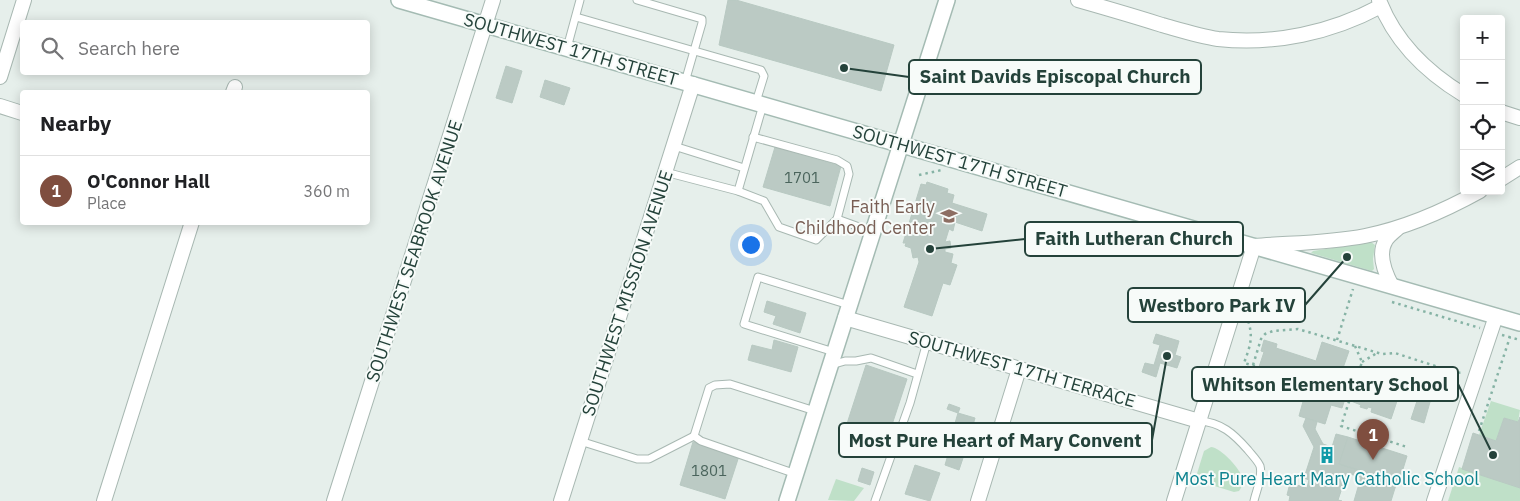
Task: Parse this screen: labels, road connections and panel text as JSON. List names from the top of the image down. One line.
{"streets":{"main road":["SOUTHWEST 17TH STREET"],"street":["SOUTHWEST SEABROOK AVENUE","SOUTHWEST MISSION AVENUE","SOUTHWEST 17TH TERRACE"]},"crossings":[["SOUTHWEST 17TH STREET","SOUTHWEST SEABROOK AVENUE"],["SOUTHWEST 17TH STREET","SOUTHWEST MISSION AVENUE"]],"places":{"other":["Saint Davids Episcopal Church","Faith Lutheran Church","Westboro Park IV","Most Pure Heart of Mary Convent","Whitson Elementary School"],"school or university":["Faith Early Childhood Center"],"building":["Most Pure Heart Mary Catholic School"]},"house_numbers":["1701","1801"],"page":{"map_buttons":["+","−"],"search":"Search here","heading":"Nearby","list":[{"mark":"1","name":"O'Connor Hall","note":"Place","value":"360 m"}],"pins":"1"}}
